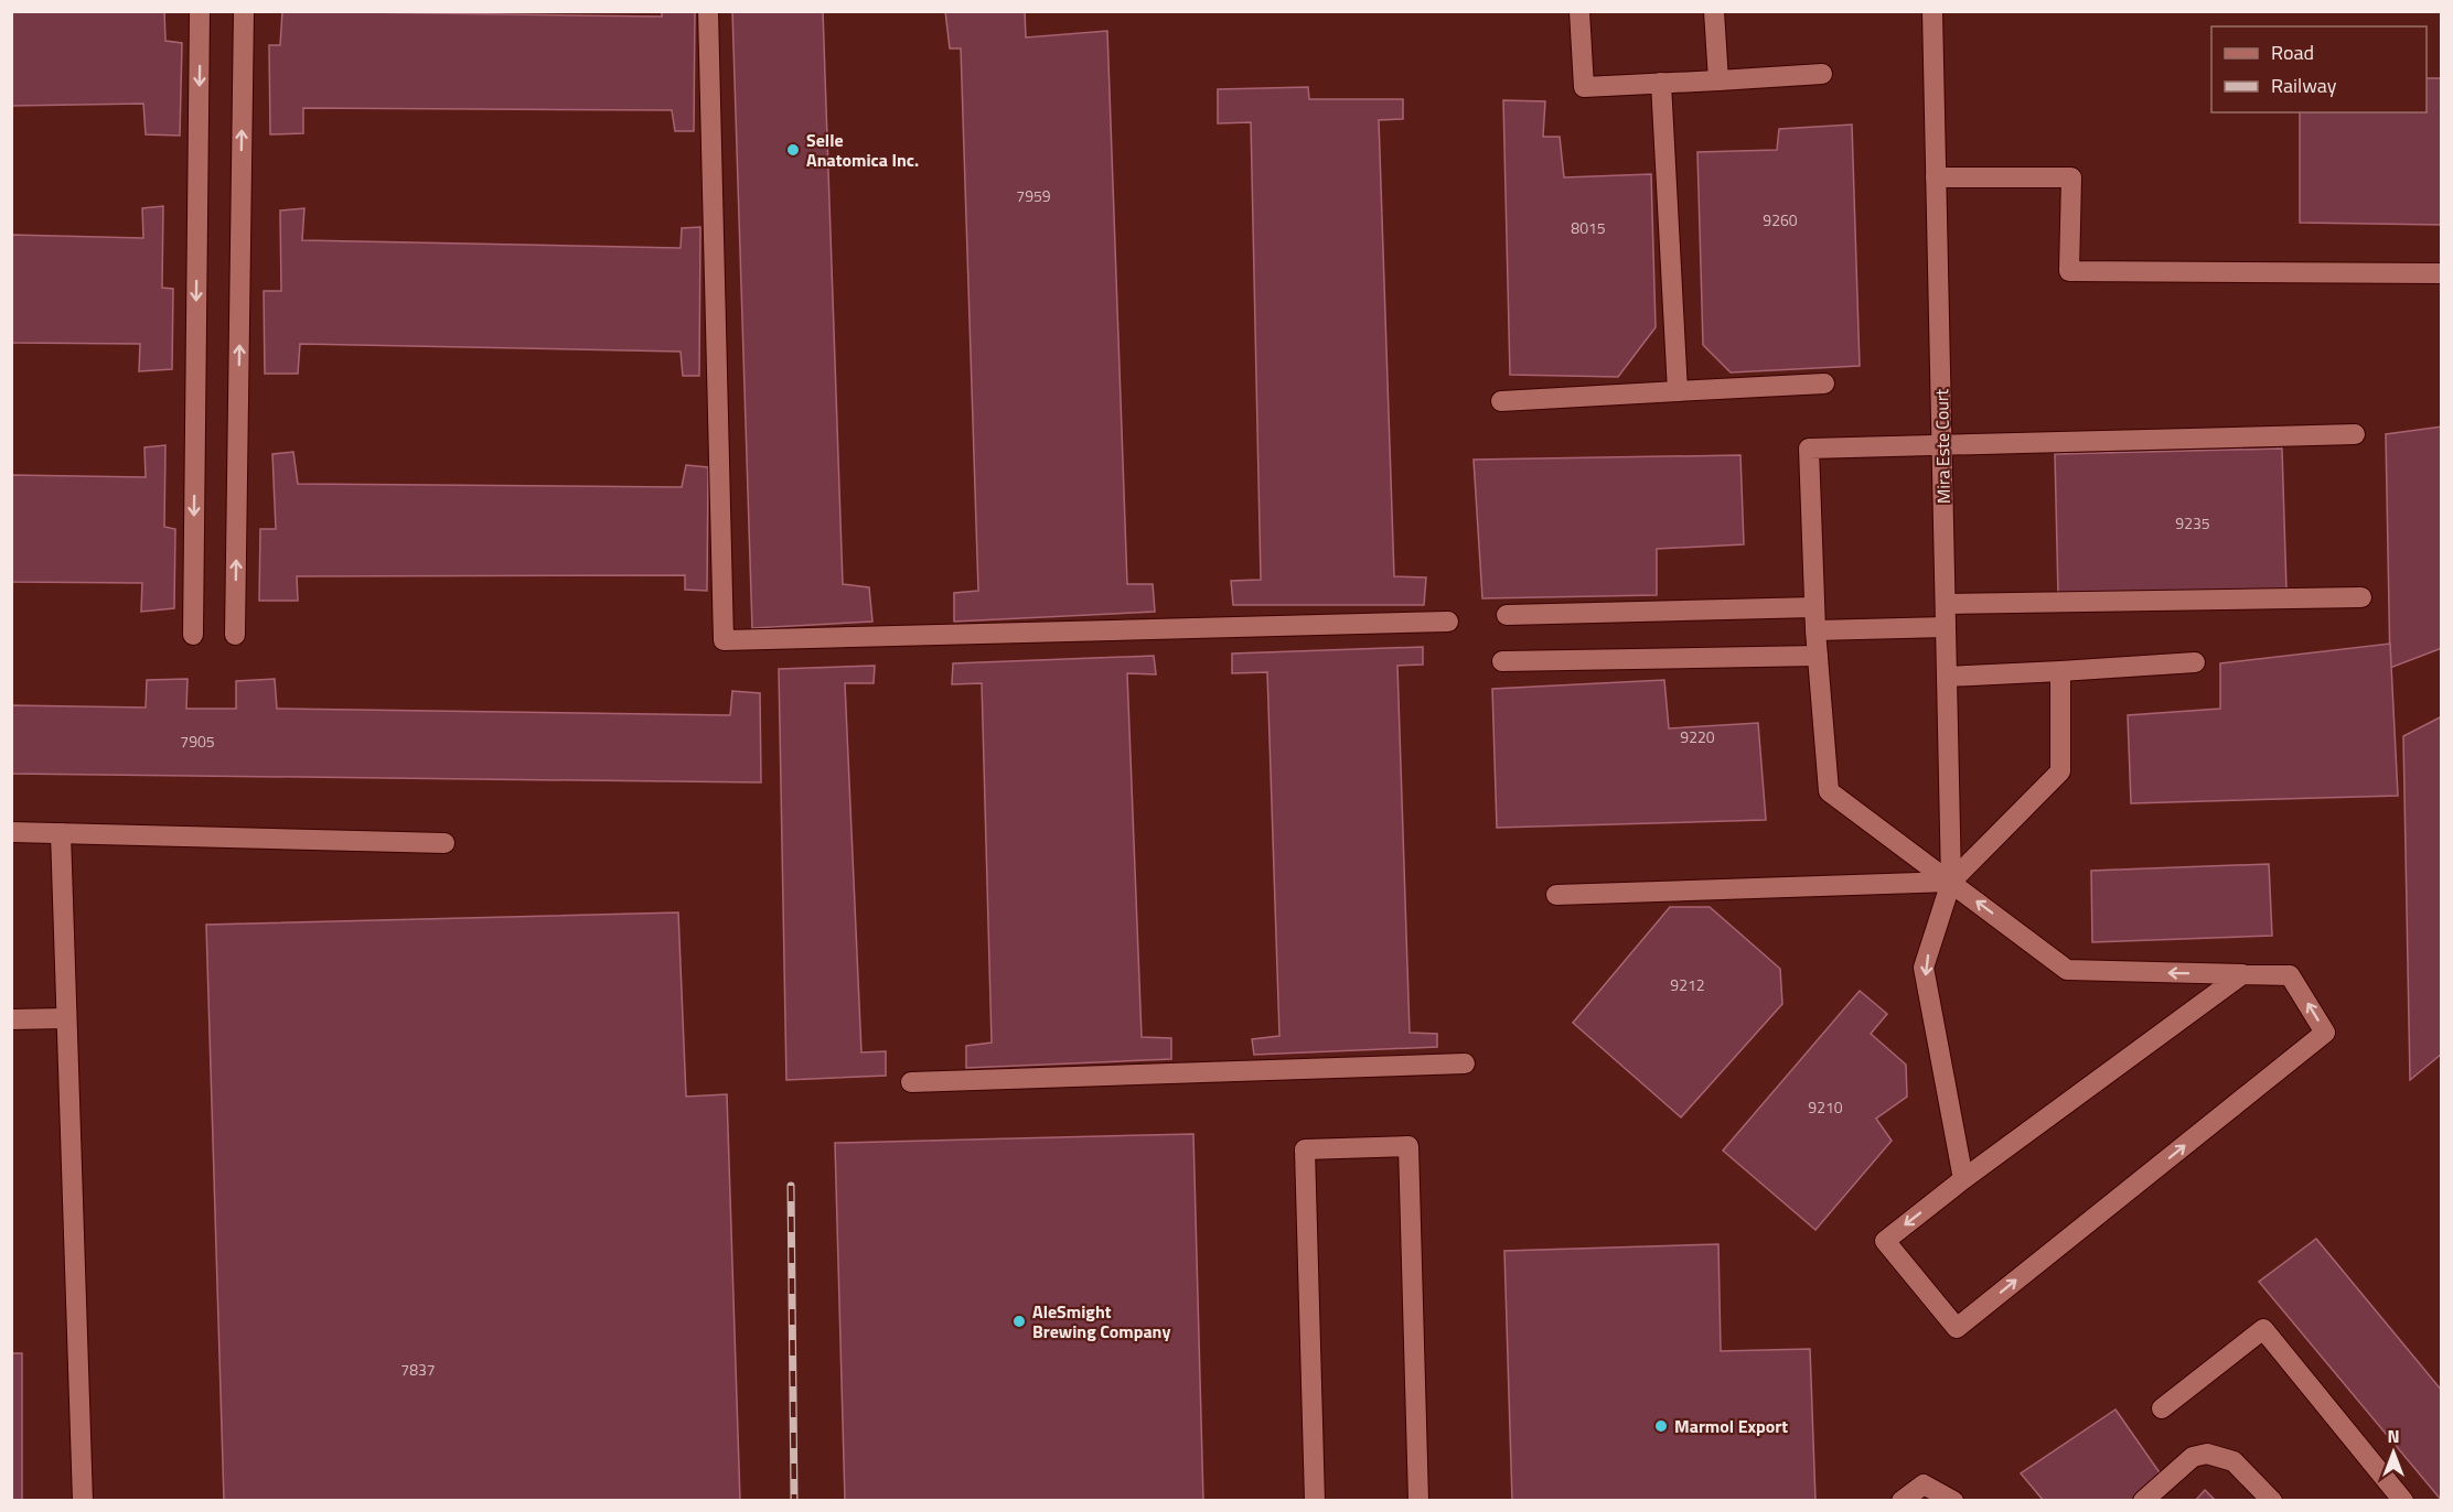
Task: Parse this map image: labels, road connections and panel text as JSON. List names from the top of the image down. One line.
{"streets":{"street":["Mira Este Court"]},"places":["Selle Anatomica Inc.","AleSmight Brewing Company","Marmol Export"],"house_numbers":["7959","9260","8015","9235","9220","7905","9212","9210","7837"],"legend":["Road","Railway"],"north":"top"}
